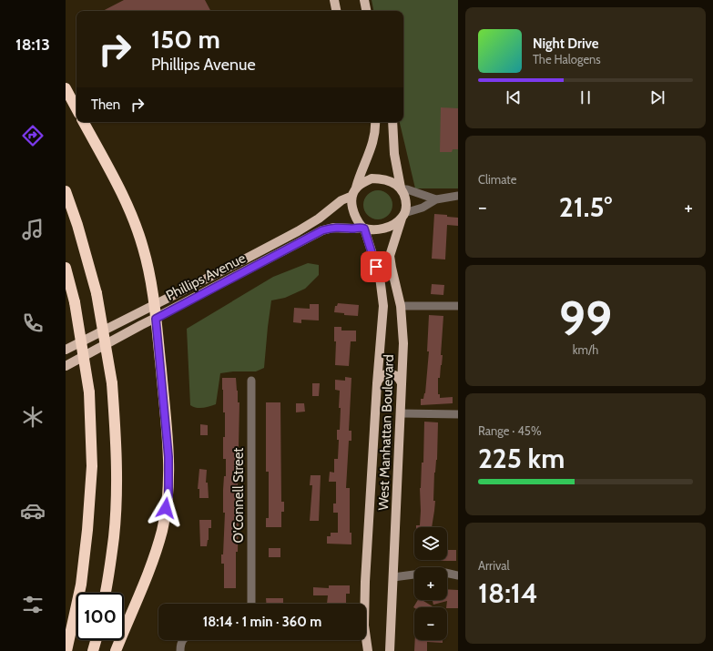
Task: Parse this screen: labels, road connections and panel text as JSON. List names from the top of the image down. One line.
{"streets":{"main road":["Phillips Avenue","West Manhattan Boulevard"],"street":["O'Connell Street"]},"crossings":[["Phillips Avenue","West Manhattan Boulevard"]],"page":{"tabs":"18:13","turn":["150 m","Phillips Avenue"],"song":["Night Drive","The Halogens"],"then":"Then","tile":["Climate",["99","km/h"],["Range · 45%","225 km"],["Arrival","18:14"]],"heat":["−","21.5°","+"],"map_buttons":["+","−"],"limit":"100","trip":"18:14 · 1 min · 360 m"}}
